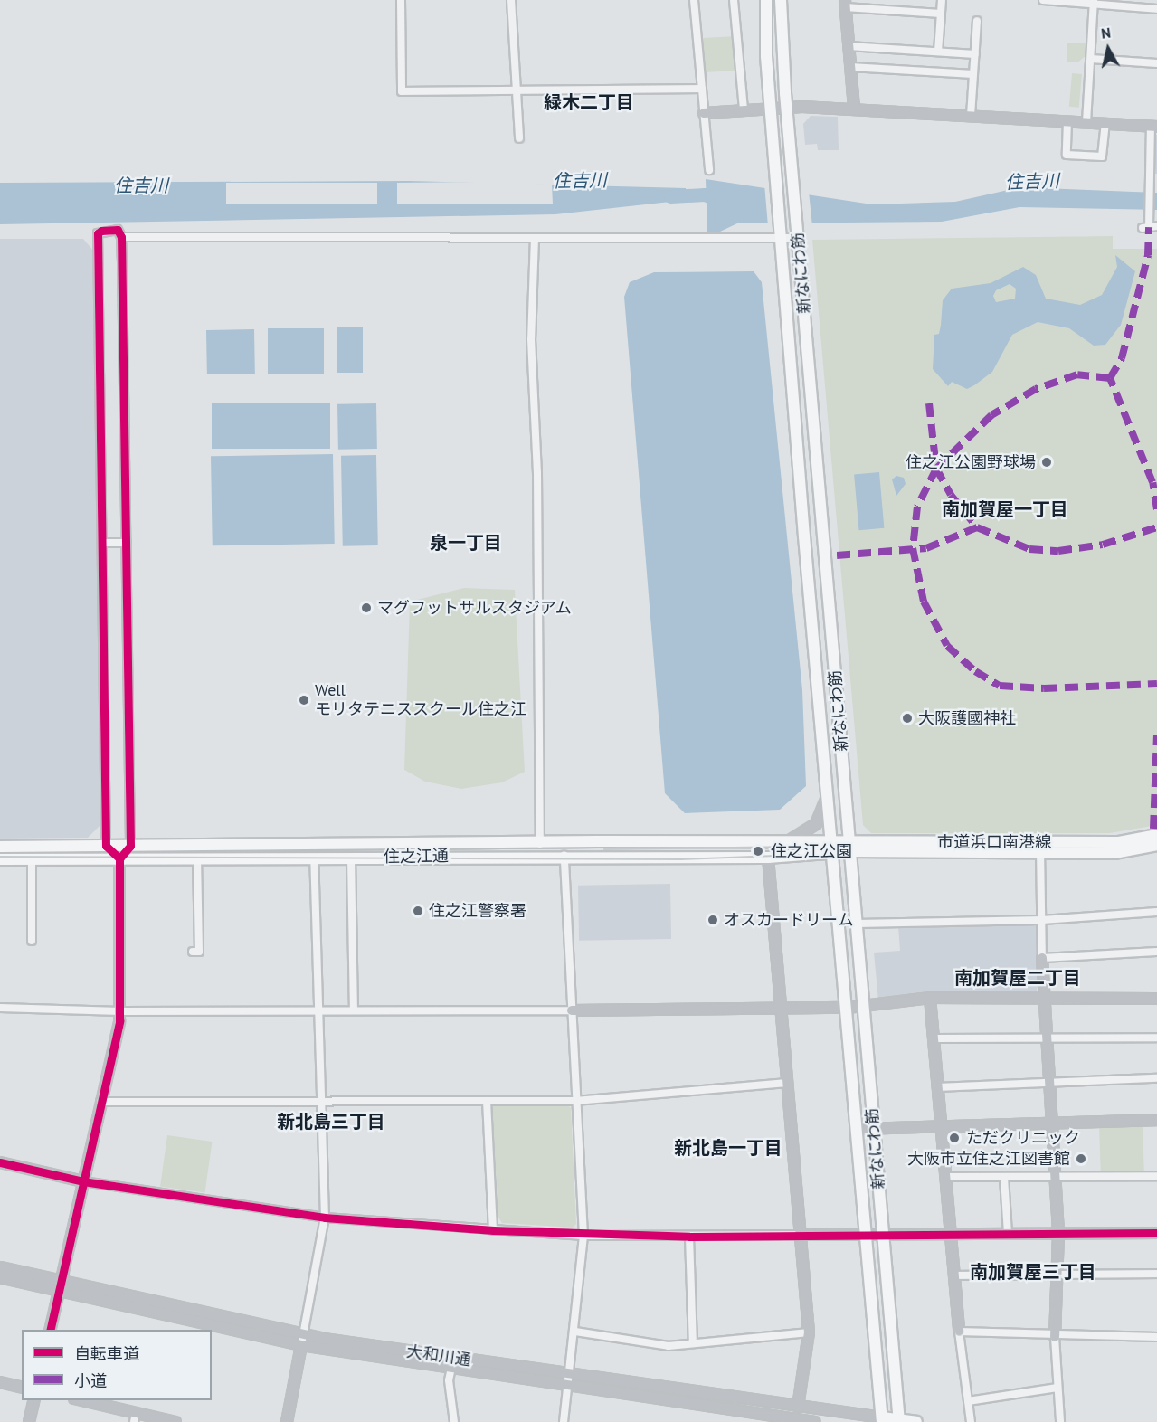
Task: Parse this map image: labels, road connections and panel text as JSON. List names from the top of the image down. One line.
{"streets":{"main road":["新なにわ筋","市道浜口南港線","住之江通"],"street":["大和川通"]},"crossings":[["新なにわ筋","市道浜口南港線"],["新なにわ筋","住之江通"],["新なにわ筋","大和川通"],["市道浜口南港線","住之江通"]],"districts":["緑木二丁目","南加賀屋一丁目","泉一丁目","南加賀屋二丁目","新北島三丁目","新北島一丁目","南加賀屋三丁目"],"water":["住吉川"],"places":["住之江公園野球場","マグフットサルスタジアム","Well モリタテニススクール住之江","大阪護國神社","住之江公園","住之江警察署","オスカードリーム","ただクリニック","大阪市立住之江図書館"],"legend":["自転車道","小道"],"north":"top"}
